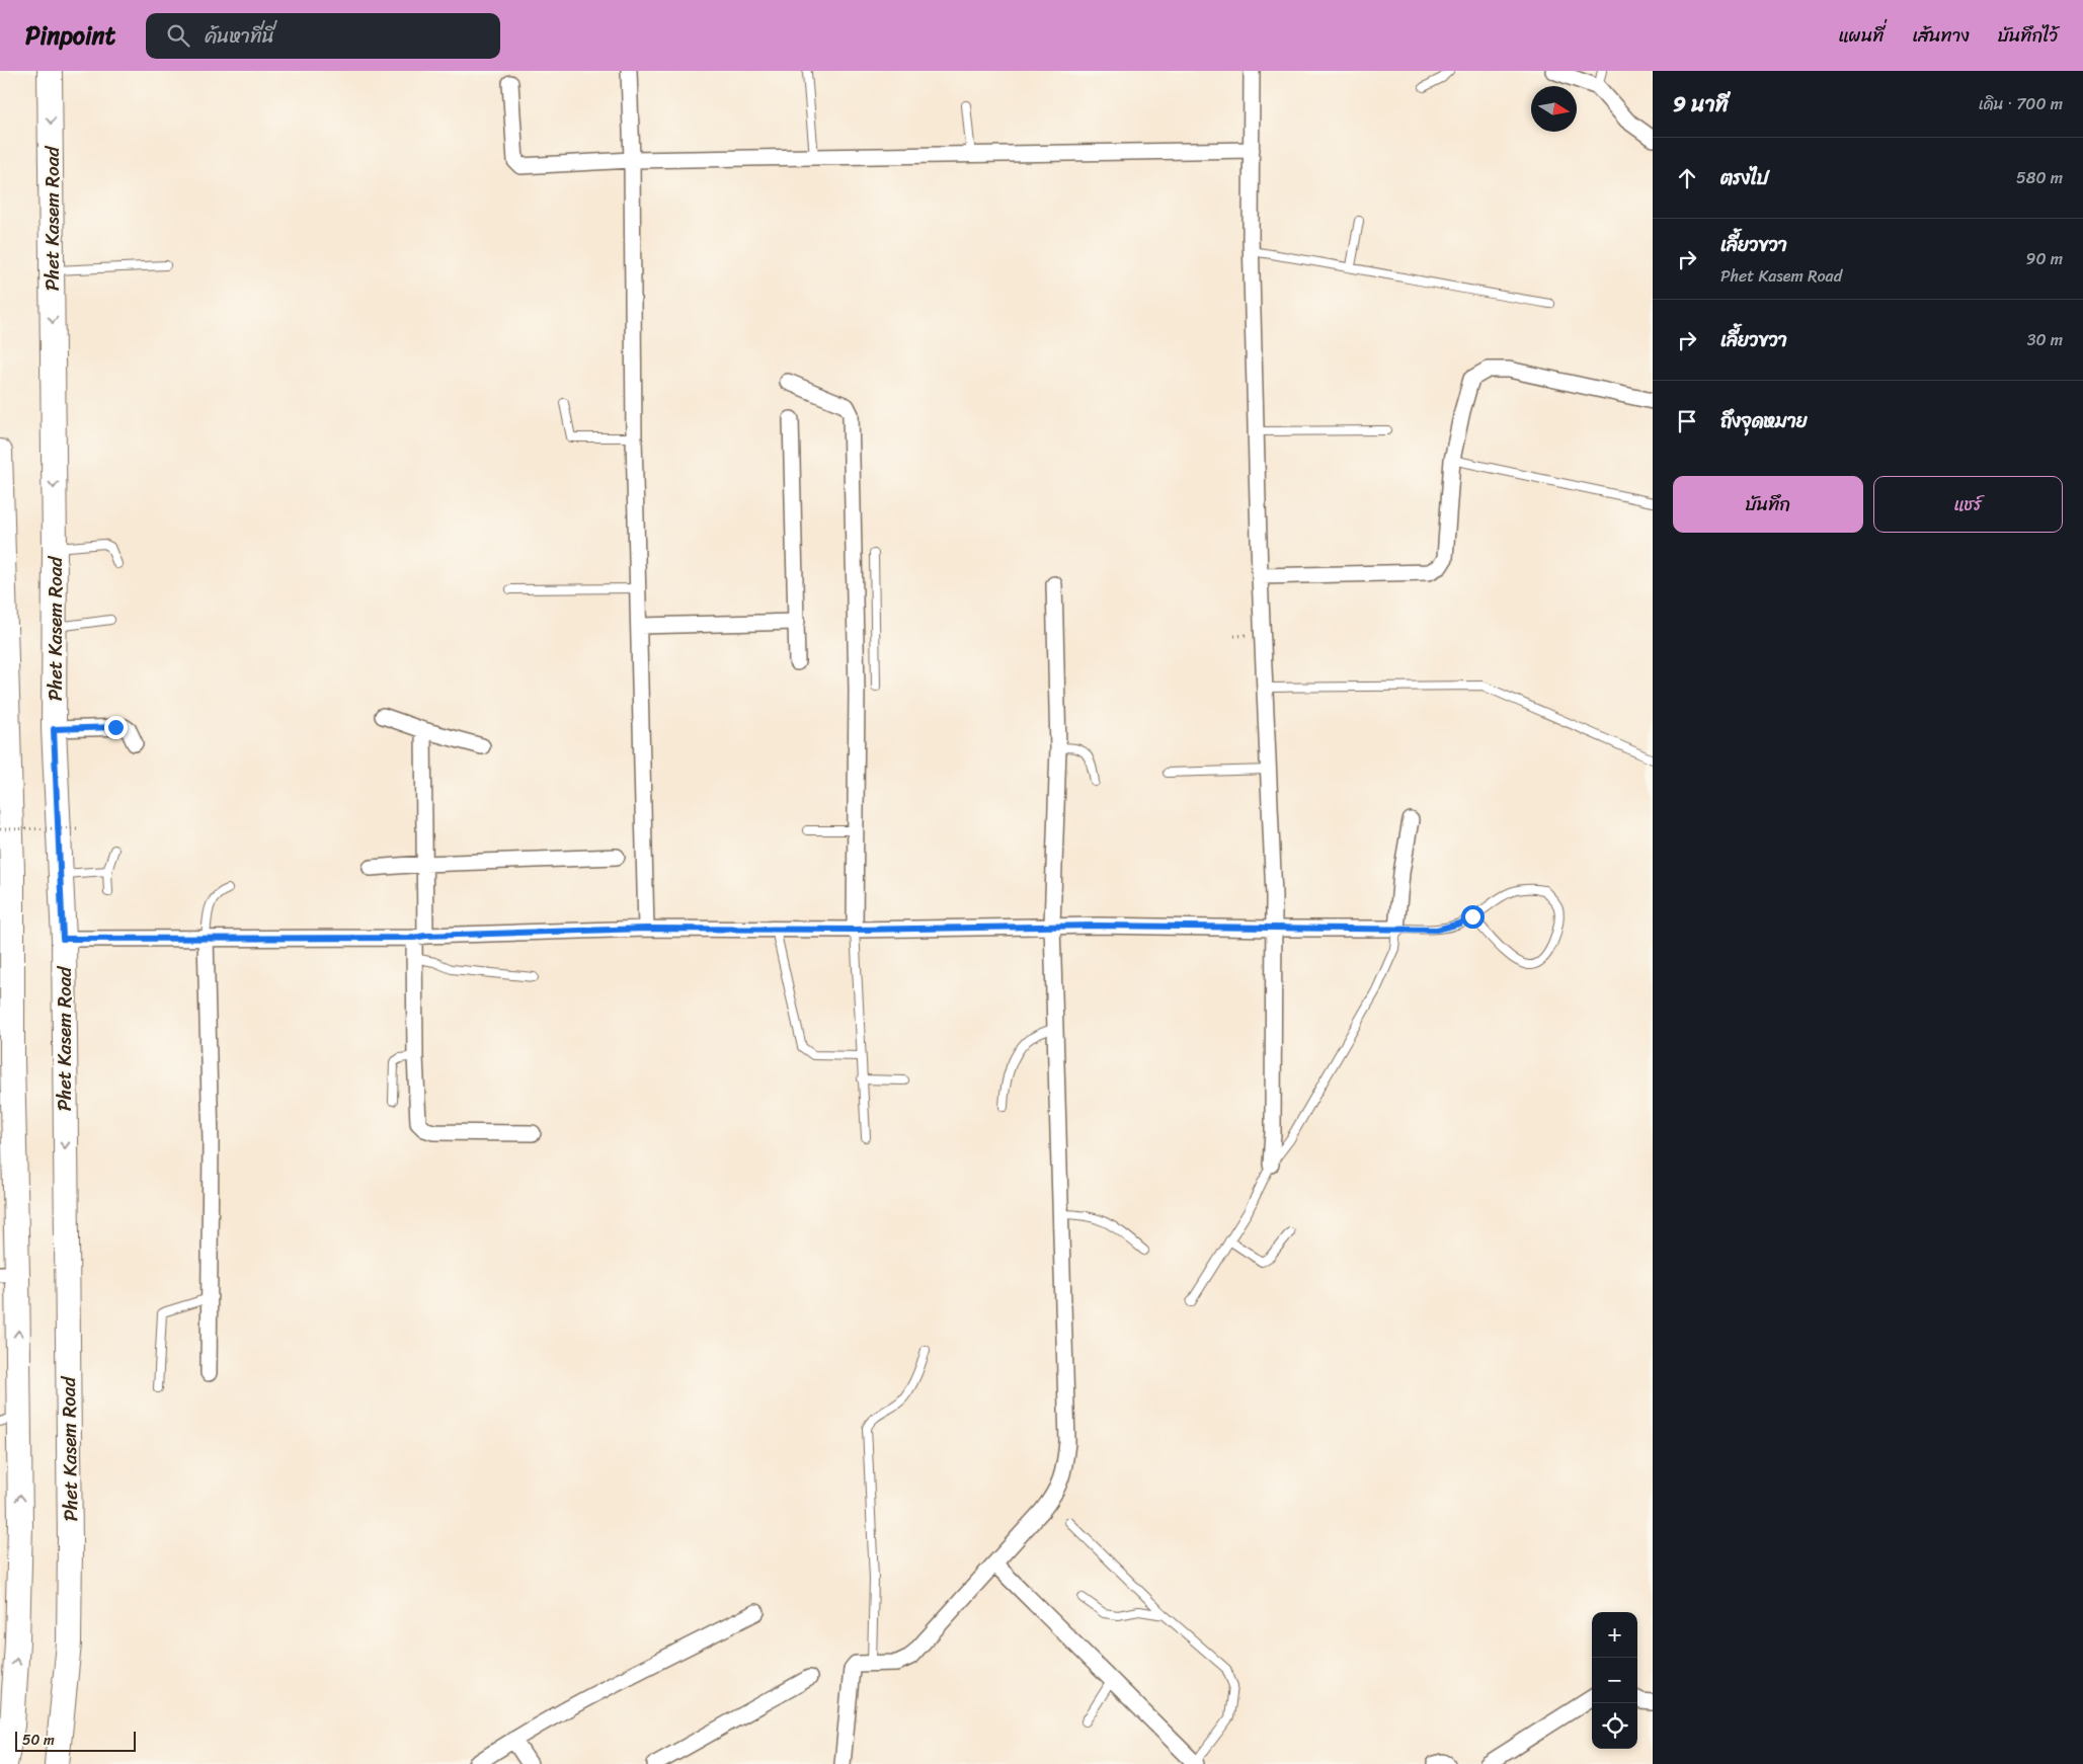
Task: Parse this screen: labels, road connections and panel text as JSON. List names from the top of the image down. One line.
{"streets":{"main road":["Phet Kasem Road"]},"scale_bar":"50 m","north":"right","page":{"header":"Pinpoint","search":"ค้นหาที่นี่","nav":["แผนที่","เส้นทาง","บันทึกไว้"],"heading":["9 นาที","เดิน · 700 m"],"list":[["ตรงไป","580 m"],["เลี้ยวขวา","Phet Kasem Road","90 m"],["เลี้ยวขวา","30 m"],"ถึงจุดหมาย"],"buttons":["บันทึก","แชร์"],"map_buttons":["+","−"],"scale":"50 m"}}
